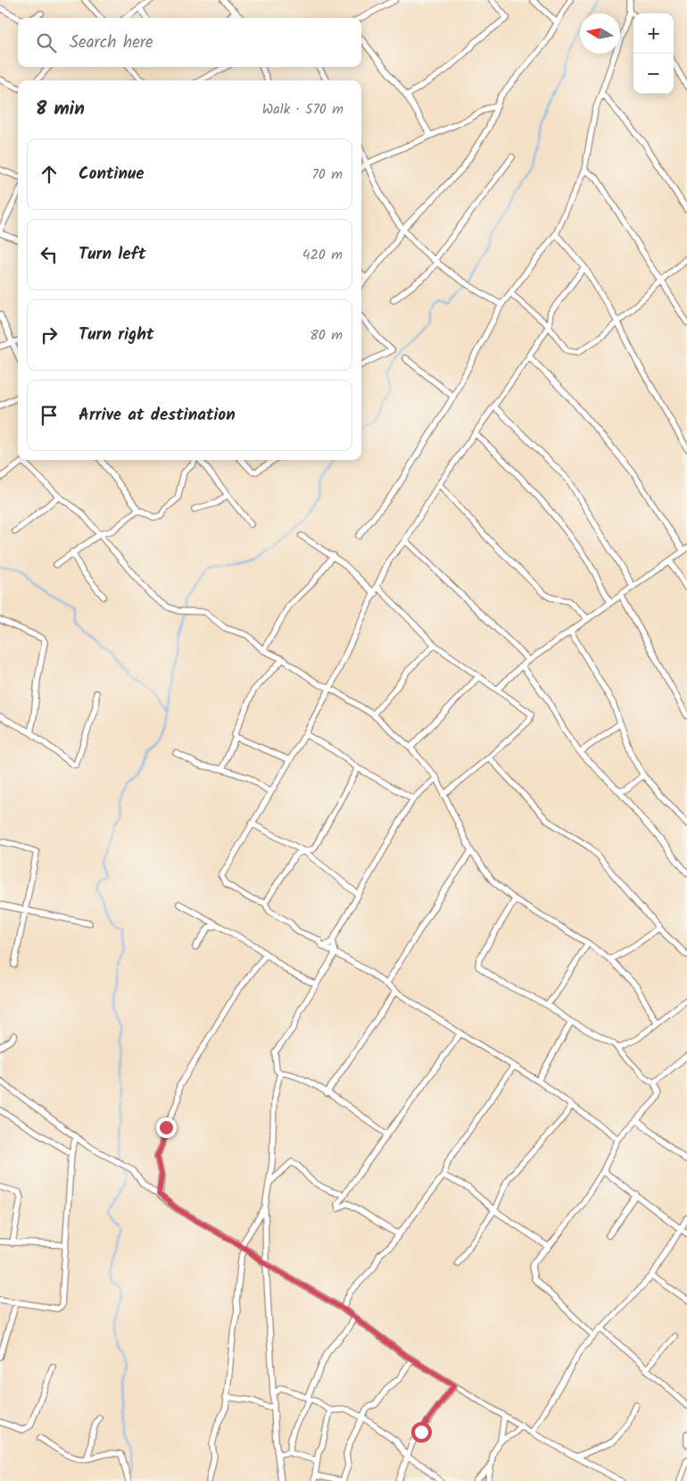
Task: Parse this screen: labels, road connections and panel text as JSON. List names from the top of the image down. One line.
{"north":"left","page":{"map_buttons":["+","−"],"search":"Search here","heading":["8 min","Walk · 570 m"],"list":[["Continue","70 m"],["Turn left","420 m"],["Turn right","80 m"],"Arrive at destination"]}}
